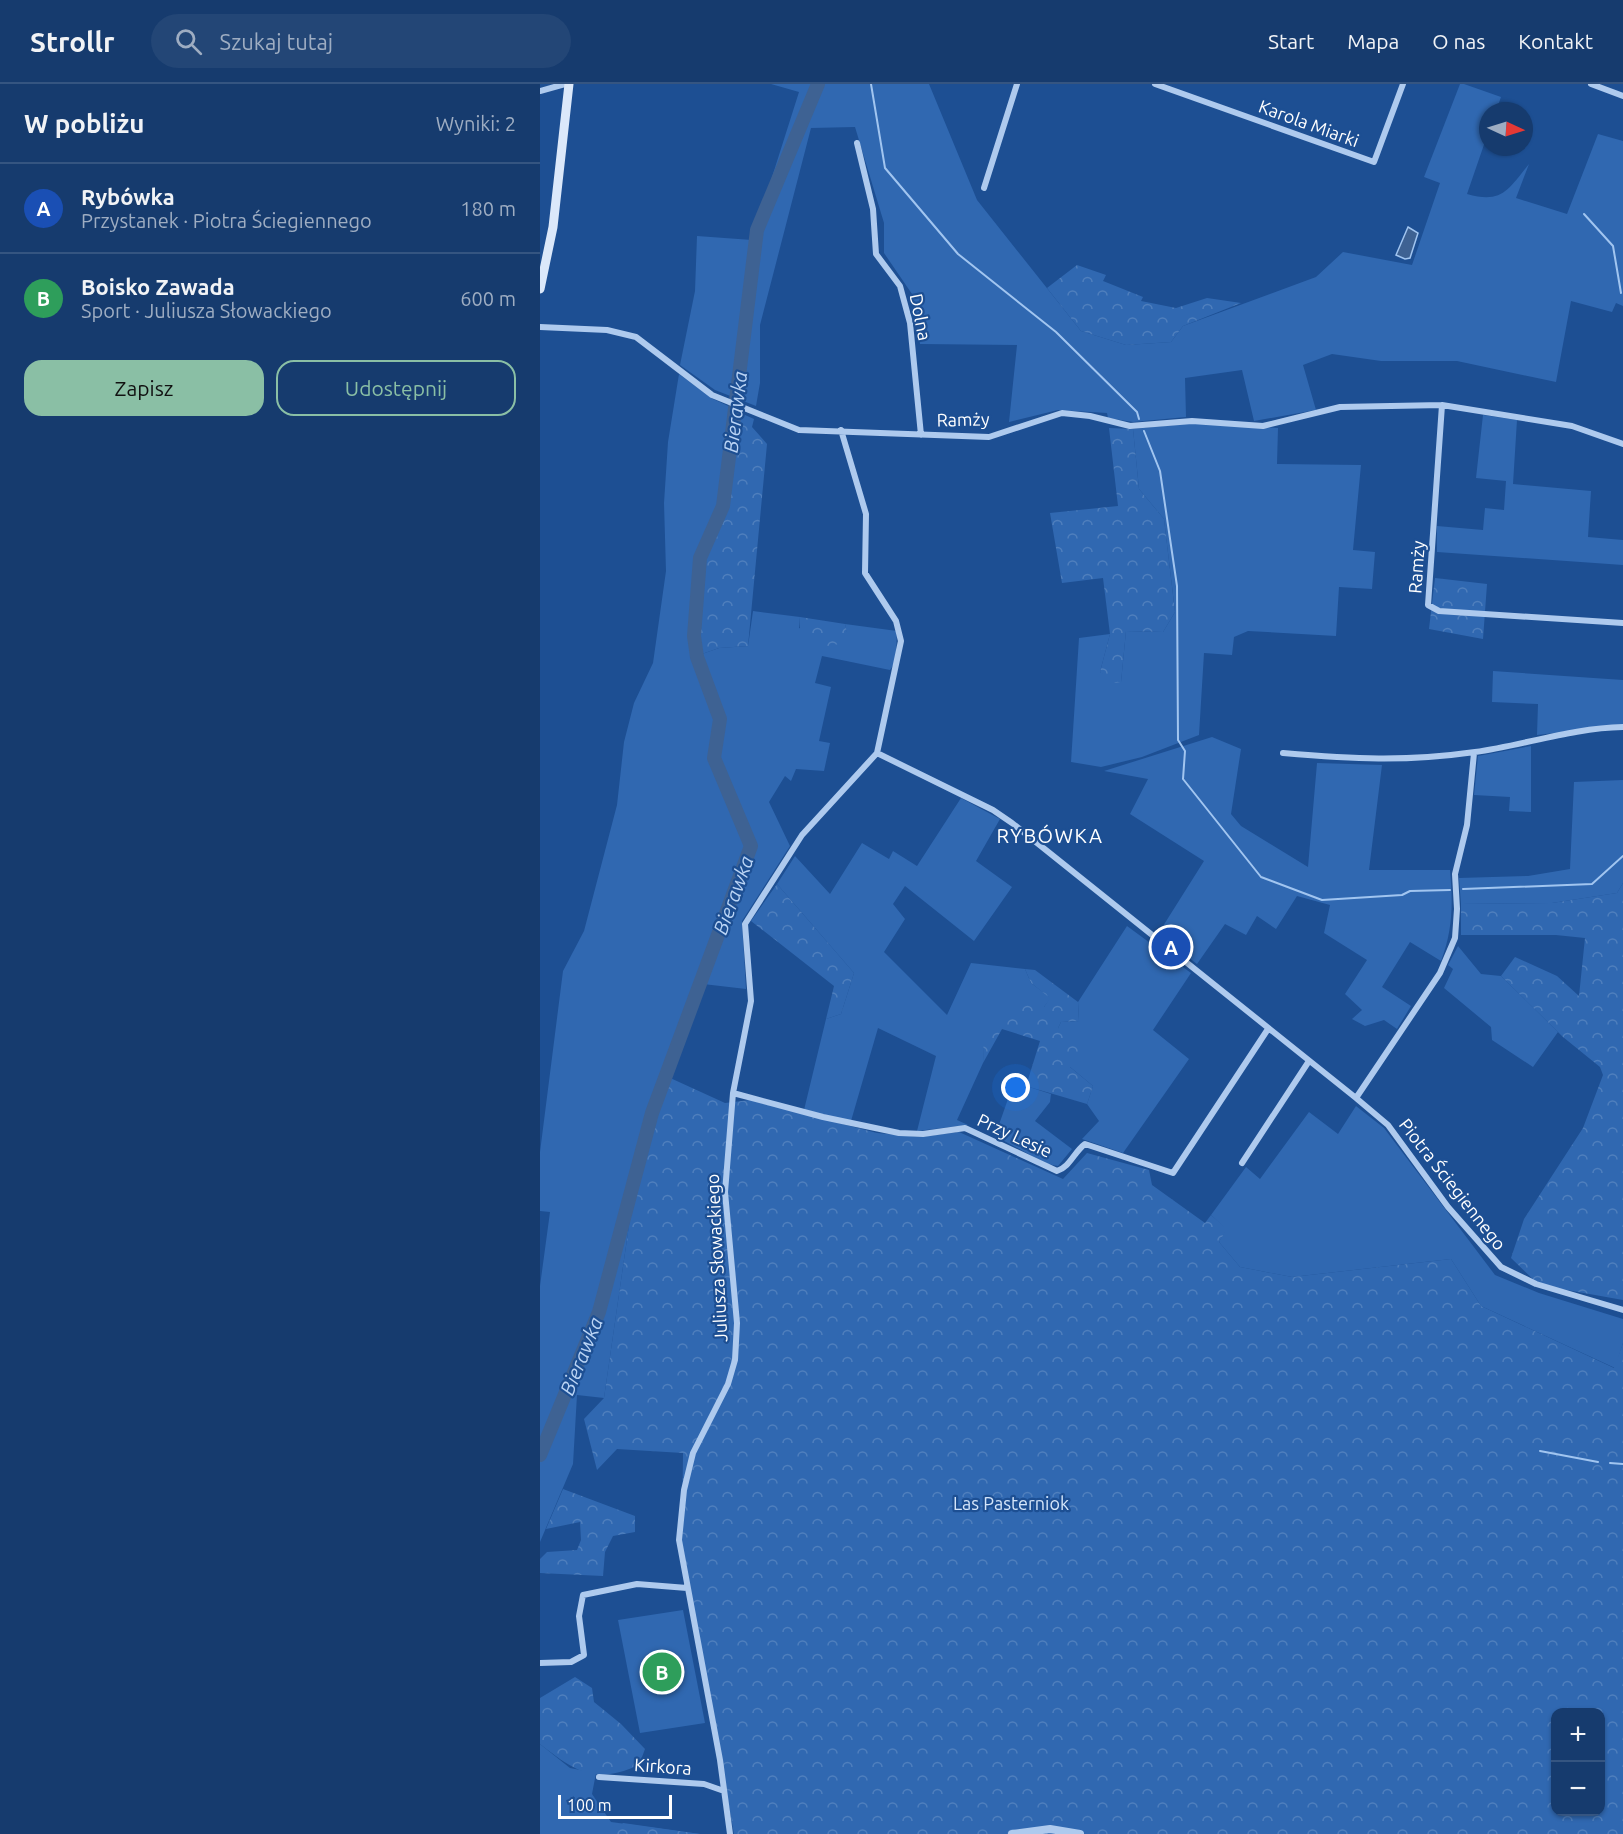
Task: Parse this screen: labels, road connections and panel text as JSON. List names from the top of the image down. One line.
{"streets":{"street":["Karola Miarki","Dolna","Ramży","Przy Lesie","Piotra Ściegiennego","Juliusza Słowackiego","Kirkora"]},"crossings":[["Dolna","Ramży"],["Przy Lesie","Piotra Ściegiennego"],["Przy Lesie","Juliusza Słowackiego"],["Piotra Ściegiennego","Juliusza Słowackiego"],["Juliusza Słowackiego","Kirkora"]],"districts":["RYBÓWKA"],"water":["Bierawka"],"parks":["Las Pasterniok"],"scale_bar":"100 m","north":"right","page":{"header":"Strollr","search":"Szukaj tutaj","nav":["Start","Mapa","O nas","Kontakt"],"heading":["W pobliżu","Wyniki: 2"],"list":[{"mark":"A","name":"Rybówka","note":"Przystanek · Piotra Ściegiennego","value":"180 m"},{"mark":"B","name":"Boisko Zawada","note":"Sport · Juliusza Słowackiego","value":"600 m"}],"buttons":["Zapisz","Udostępnij"],"pins":["A","B"],"map_buttons":["+","−"],"scale":"100 m"}}
